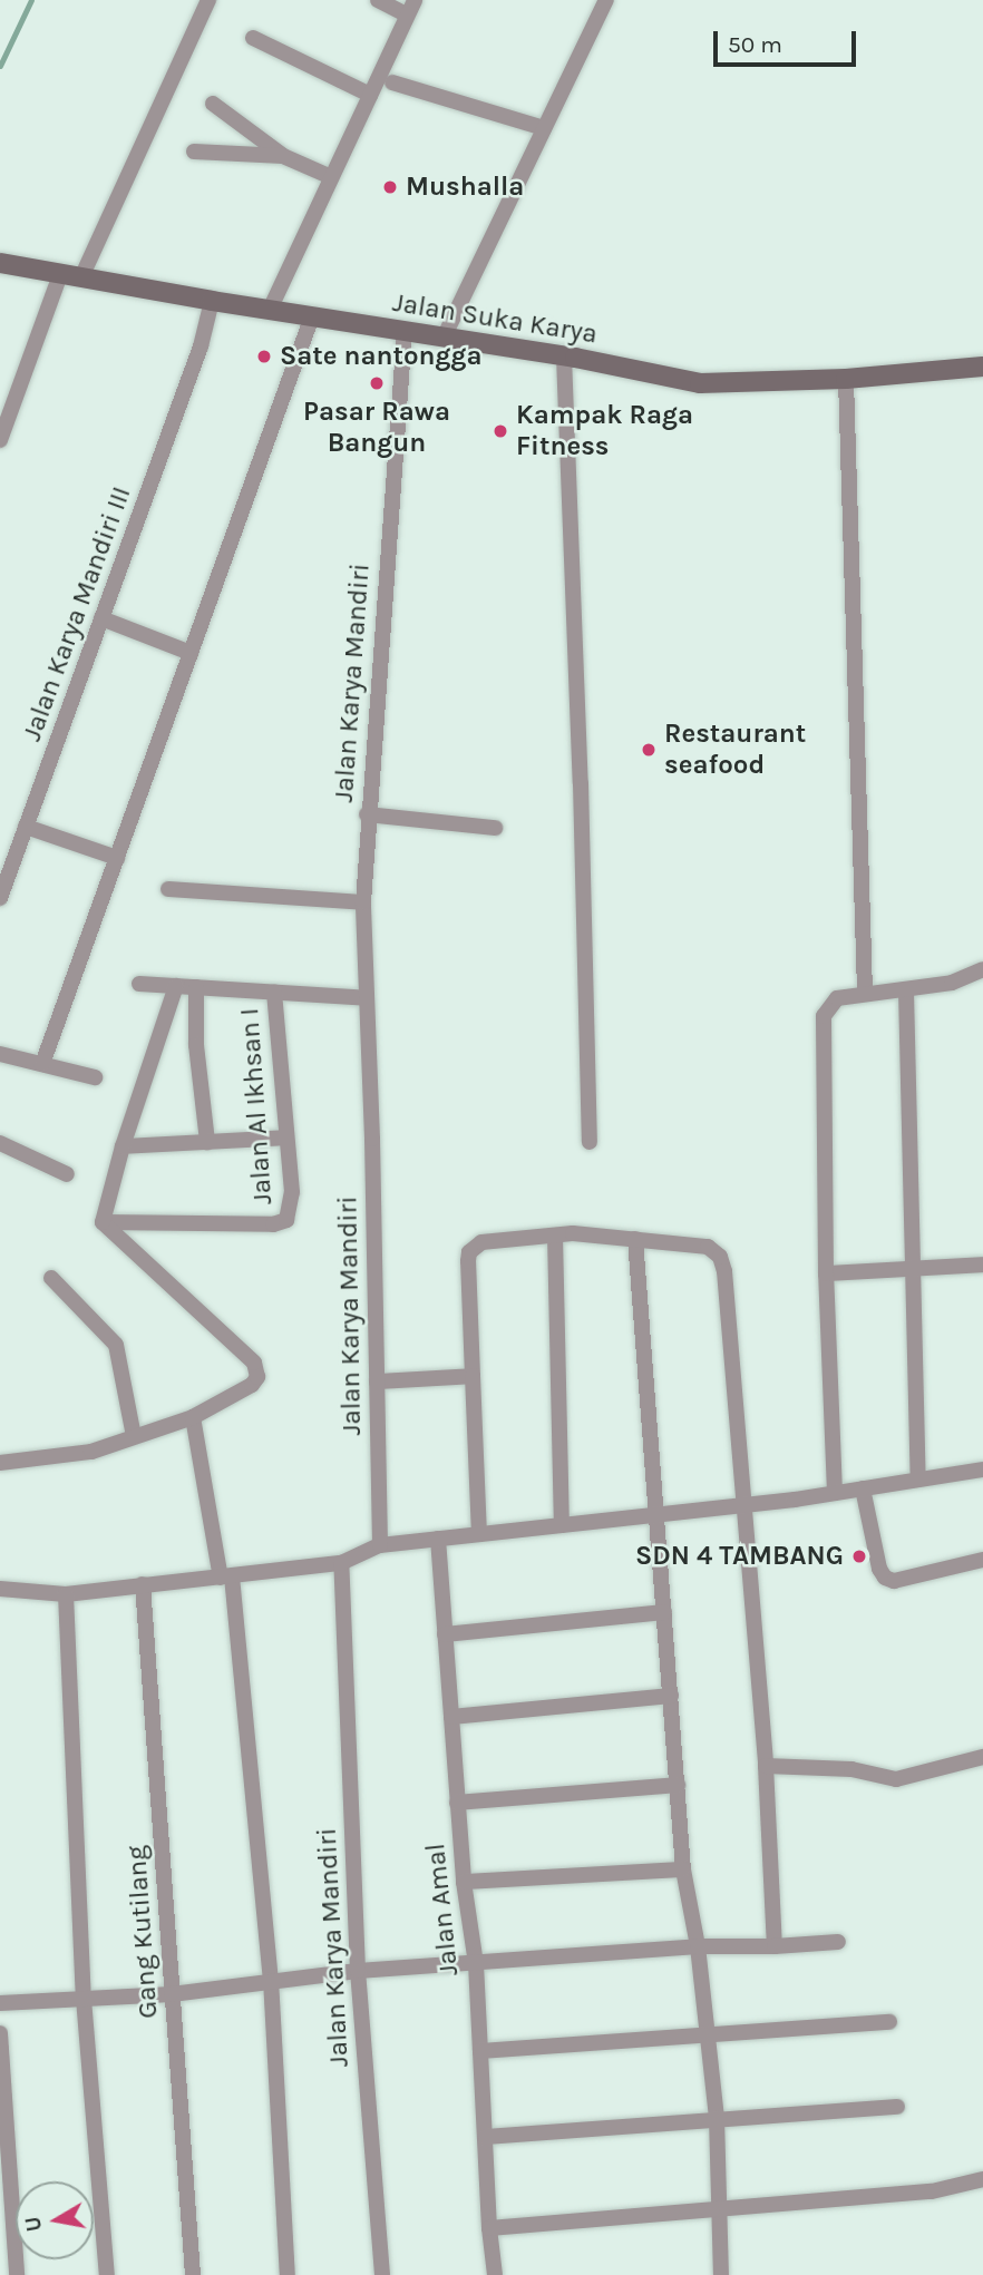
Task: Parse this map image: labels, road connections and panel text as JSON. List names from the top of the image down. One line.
{"streets":{"main road":["Jalan Suka Karya"],"street":["Jalan Karya Mandiri III","Jalan Karya Mandiri","Jalan Al Ikhsan I","Jalan Amal","Gang Kutilang"]},"crossings":[["Jalan Suka Karya","Jalan Karya Mandiri III"],["Jalan Suka Karya","Jalan Karya Mandiri"]],"places":["Mushalla","Sate nantongga","Pasar Rawa Bangun","Kampak Raga Fitness","Restaurant seafood","SDN 4 TAMBANG"],"scale_bar":"50 m","north":"left"}
